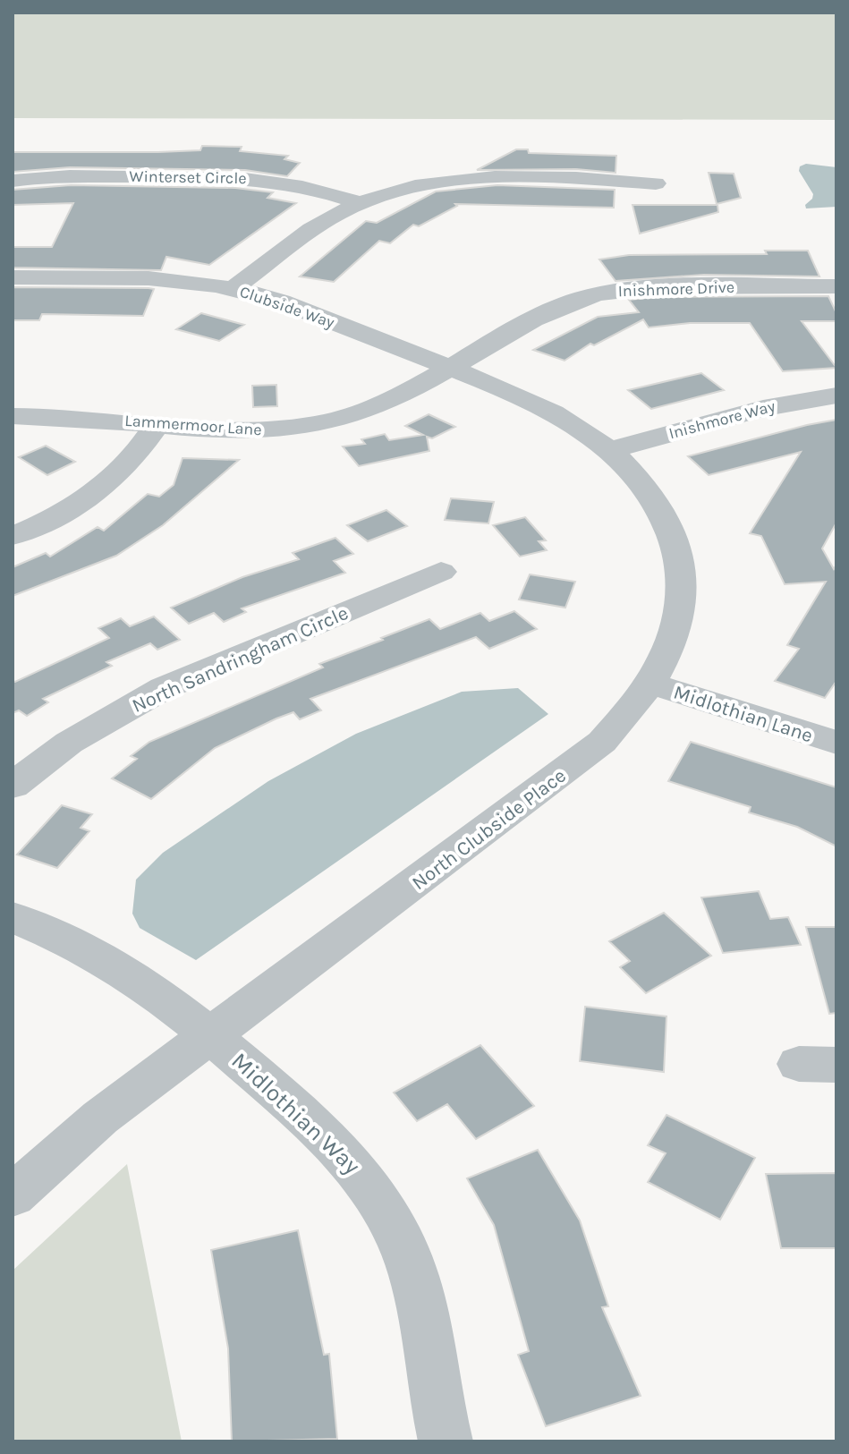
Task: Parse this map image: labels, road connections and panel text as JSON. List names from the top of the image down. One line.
{"streets":{"street":["Winterset Circle","Inishmore Drive","Clubside Way","Inishmore Way","Lammermoor Lane","North Sandringham Circle","Midlothian Lane","North Clubside Place","Midlothian Way"]},"crossings":[["Inishmore Drive","Clubside Way"],["Inishmore Drive","Lammermoor Lane"],["Clubside Way","Lammermoor Lane"],["Clubside Way","North Clubside Place"],["Inishmore Way","North Clubside Place"],["Midlothian Lane","North Clubside Place"],["North Clubside Place","Midlothian Way"]]}
